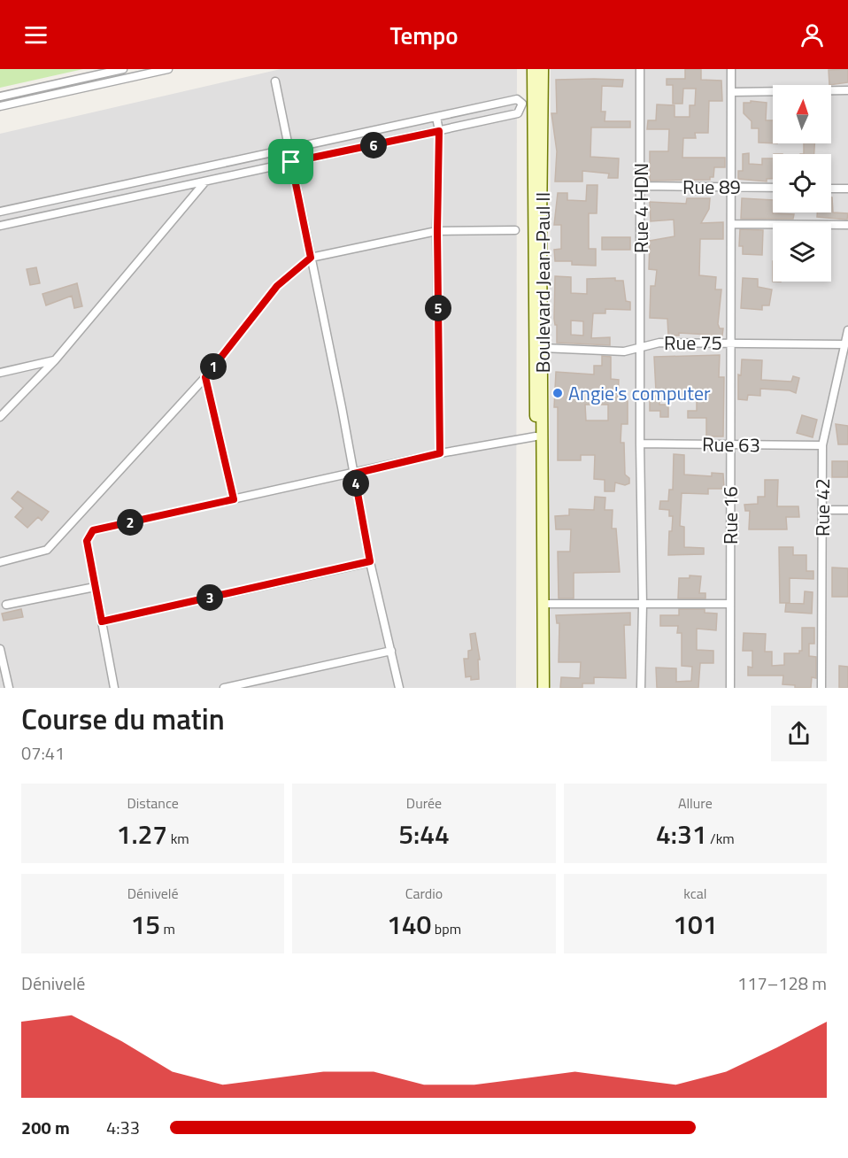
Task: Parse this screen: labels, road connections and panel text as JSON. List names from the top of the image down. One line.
{"streets":{"main road":["Boulevard Jean-Paul II"],"street":["Rue 89","Rue 4 HDN","Rue 75","Rue 63","Rue 42","Rue 16"]},"crossings":[["Rue 89","Rue 4 HDN"],["Rue 89","Rue 16"],["Rue 4 HDN","Rue 75"],["Rue 4 HDN","Rue 63"],["Boulevard Jean-Paul II","Rue 75"],["Rue 75","Rue 42"],["Rue 75","Rue 16"],["Rue 63","Rue 42"],["Rue 63","Rue 16"]],"places":["Angie's computer"],"north":"top","page":{"header":"Tempo","pins":["6","5","1","4","2","3"],"heading":["Course du matin","07:41"],"stats":[["Distance","1.27 km"],["Durée","5:44"],["Allure","4:31 /km"],["Dénivelé","15 m"],["Cardio","140 bpm"],["kcal","101"]],"chart":["Dénivelé","117–128 m"],"list":[{"name":"200 m","note":"4:33"}]}}
